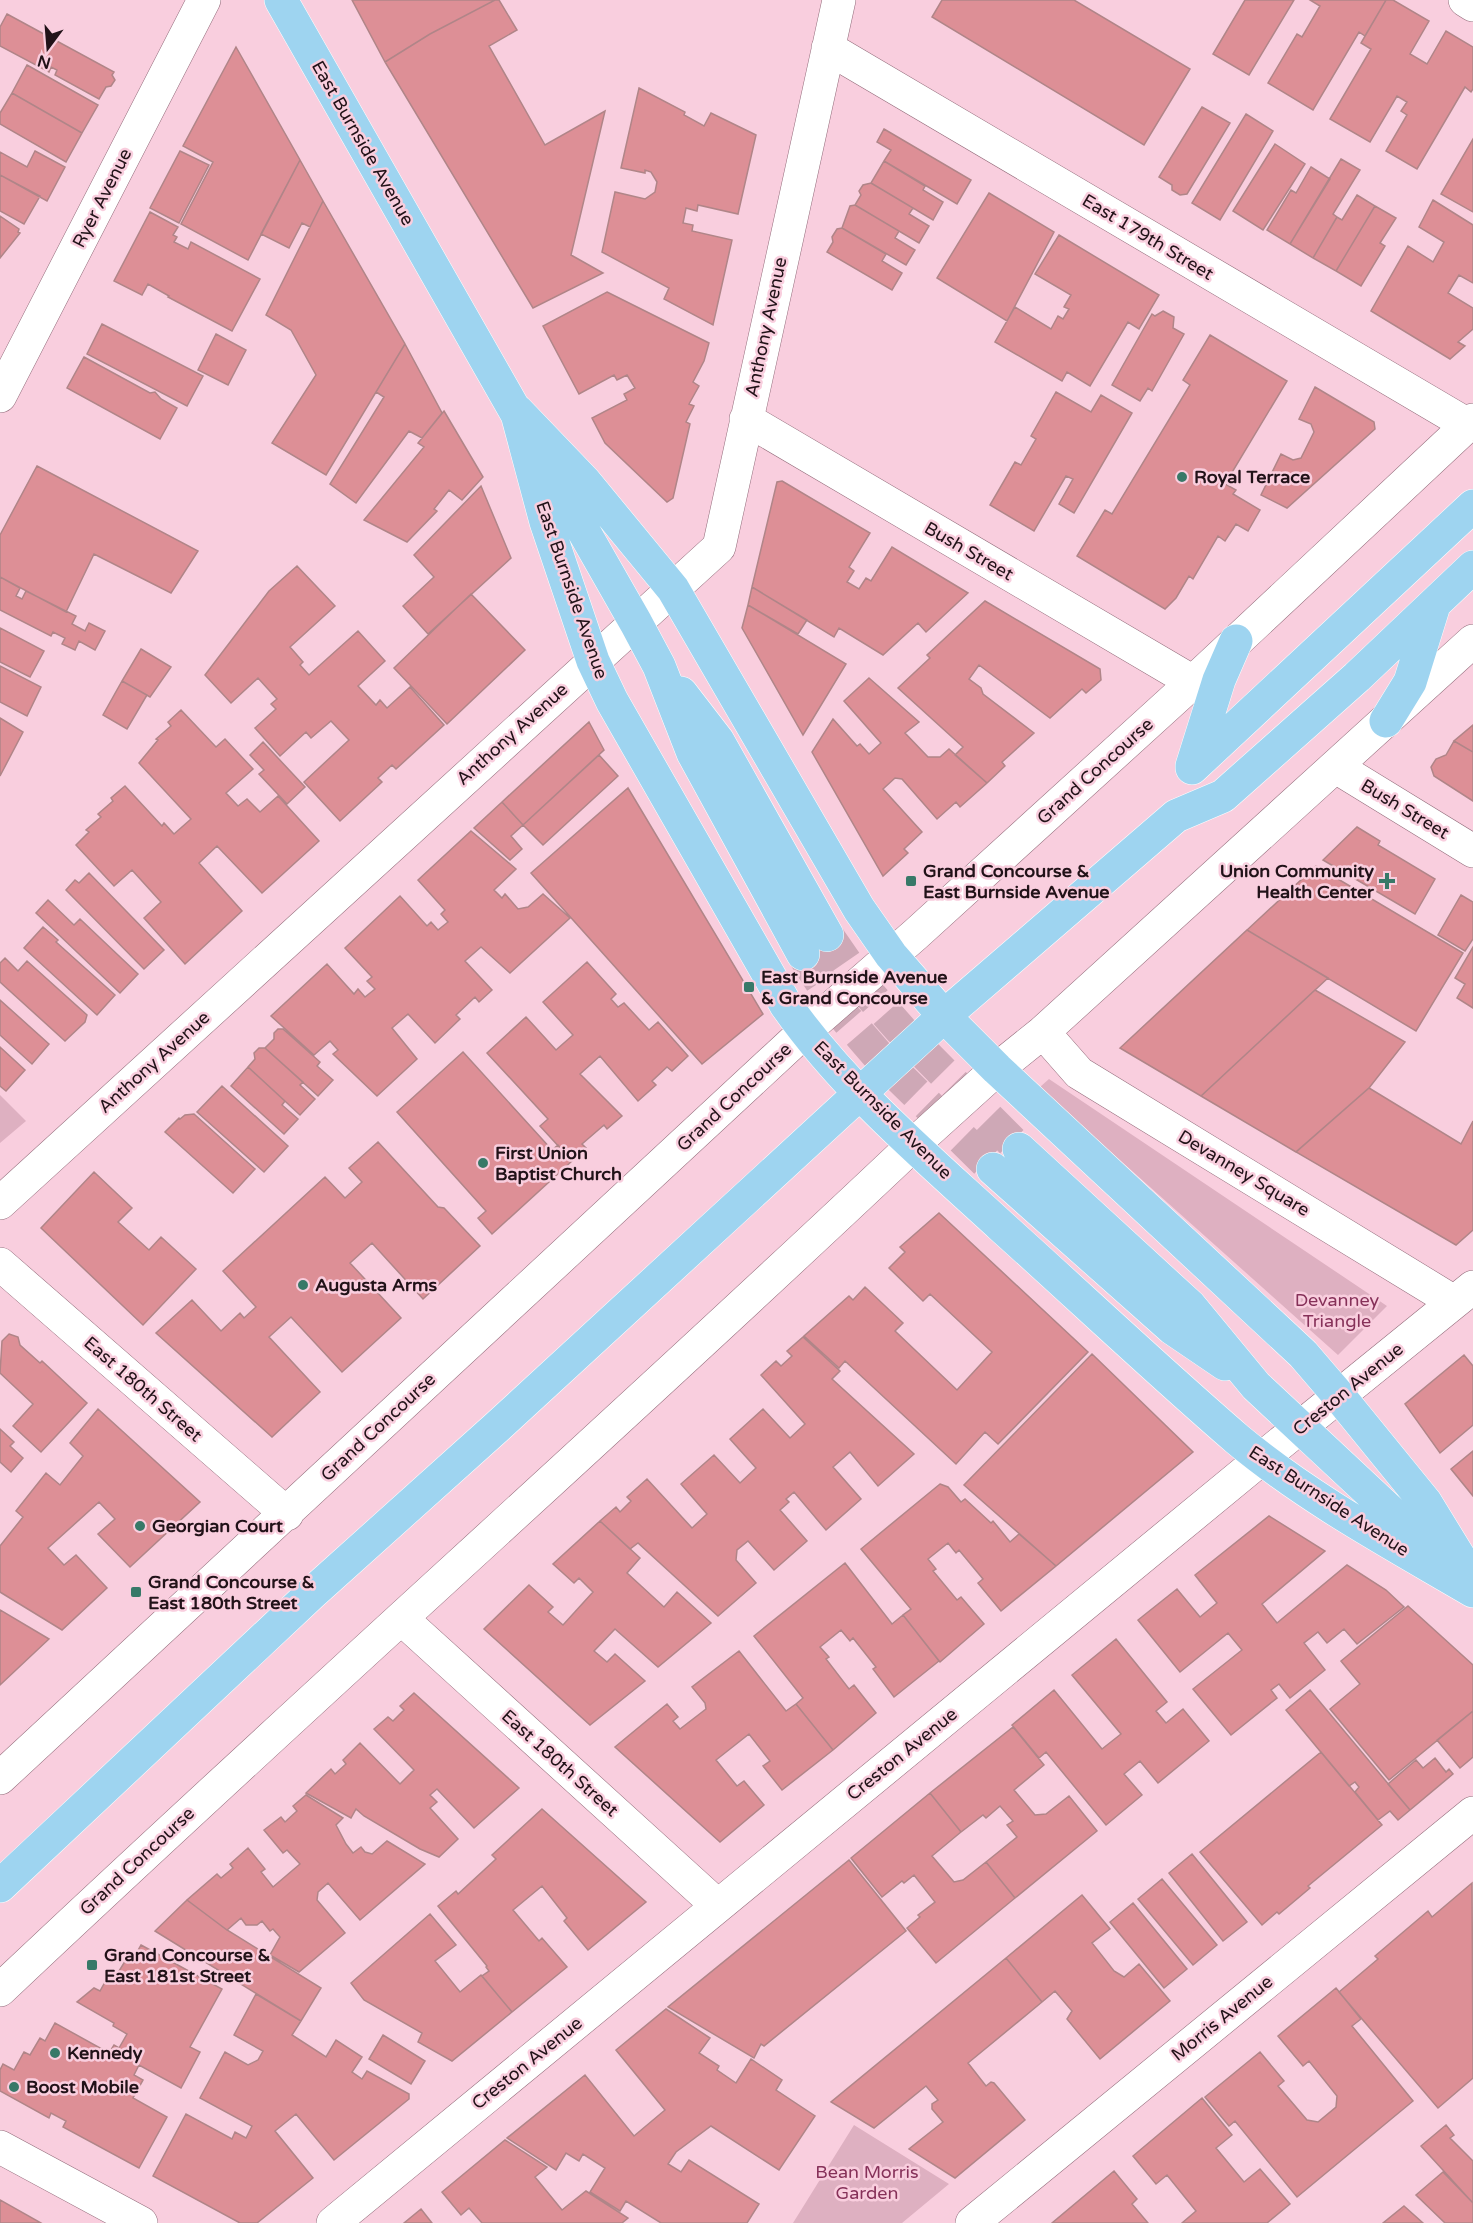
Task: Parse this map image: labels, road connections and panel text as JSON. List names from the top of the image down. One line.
{"streets":{"main road":["East Burnside Avenue"],"street":["Ryer Avenue","East 179th Street","Anthony Avenue","Bush Street","Grand Concourse","Devanney Square","East 180th Street","Creston Avenue","Morris Avenue"]},"crossings":[["East Burnside Avenue","Anthony Avenue"],["East Burnside Avenue","Grand Concourse"],["East Burnside Avenue","Creston Avenue"],["East 179th Street","Anthony Avenue"],["East 179th Street","Grand Concourse"],["Anthony Avenue","Bush Street"],["Bush Street","Grand Concourse"],["Grand Concourse","Devanney Square"],["Grand Concourse","East 180th Street"],["Devanney Square","Creston Avenue"],["East 180th Street","Creston Avenue"]],"parks":["Devanney Triangle","Bean Morris Garden"],"places":{"other":["Royal Terrace","First Union Baptist Church","Augusta Arms","Georgian Court","Kennedy","Boost Mobile"],"transit":["Grand Concourse & East Burnside Avenue","East Burnside Avenue & Grand Concourse","Grand Concourse & East 180th Street","Grand Concourse & East 181st Street"],"health":["Union Community Health Center"]},"north":"bottom"}
